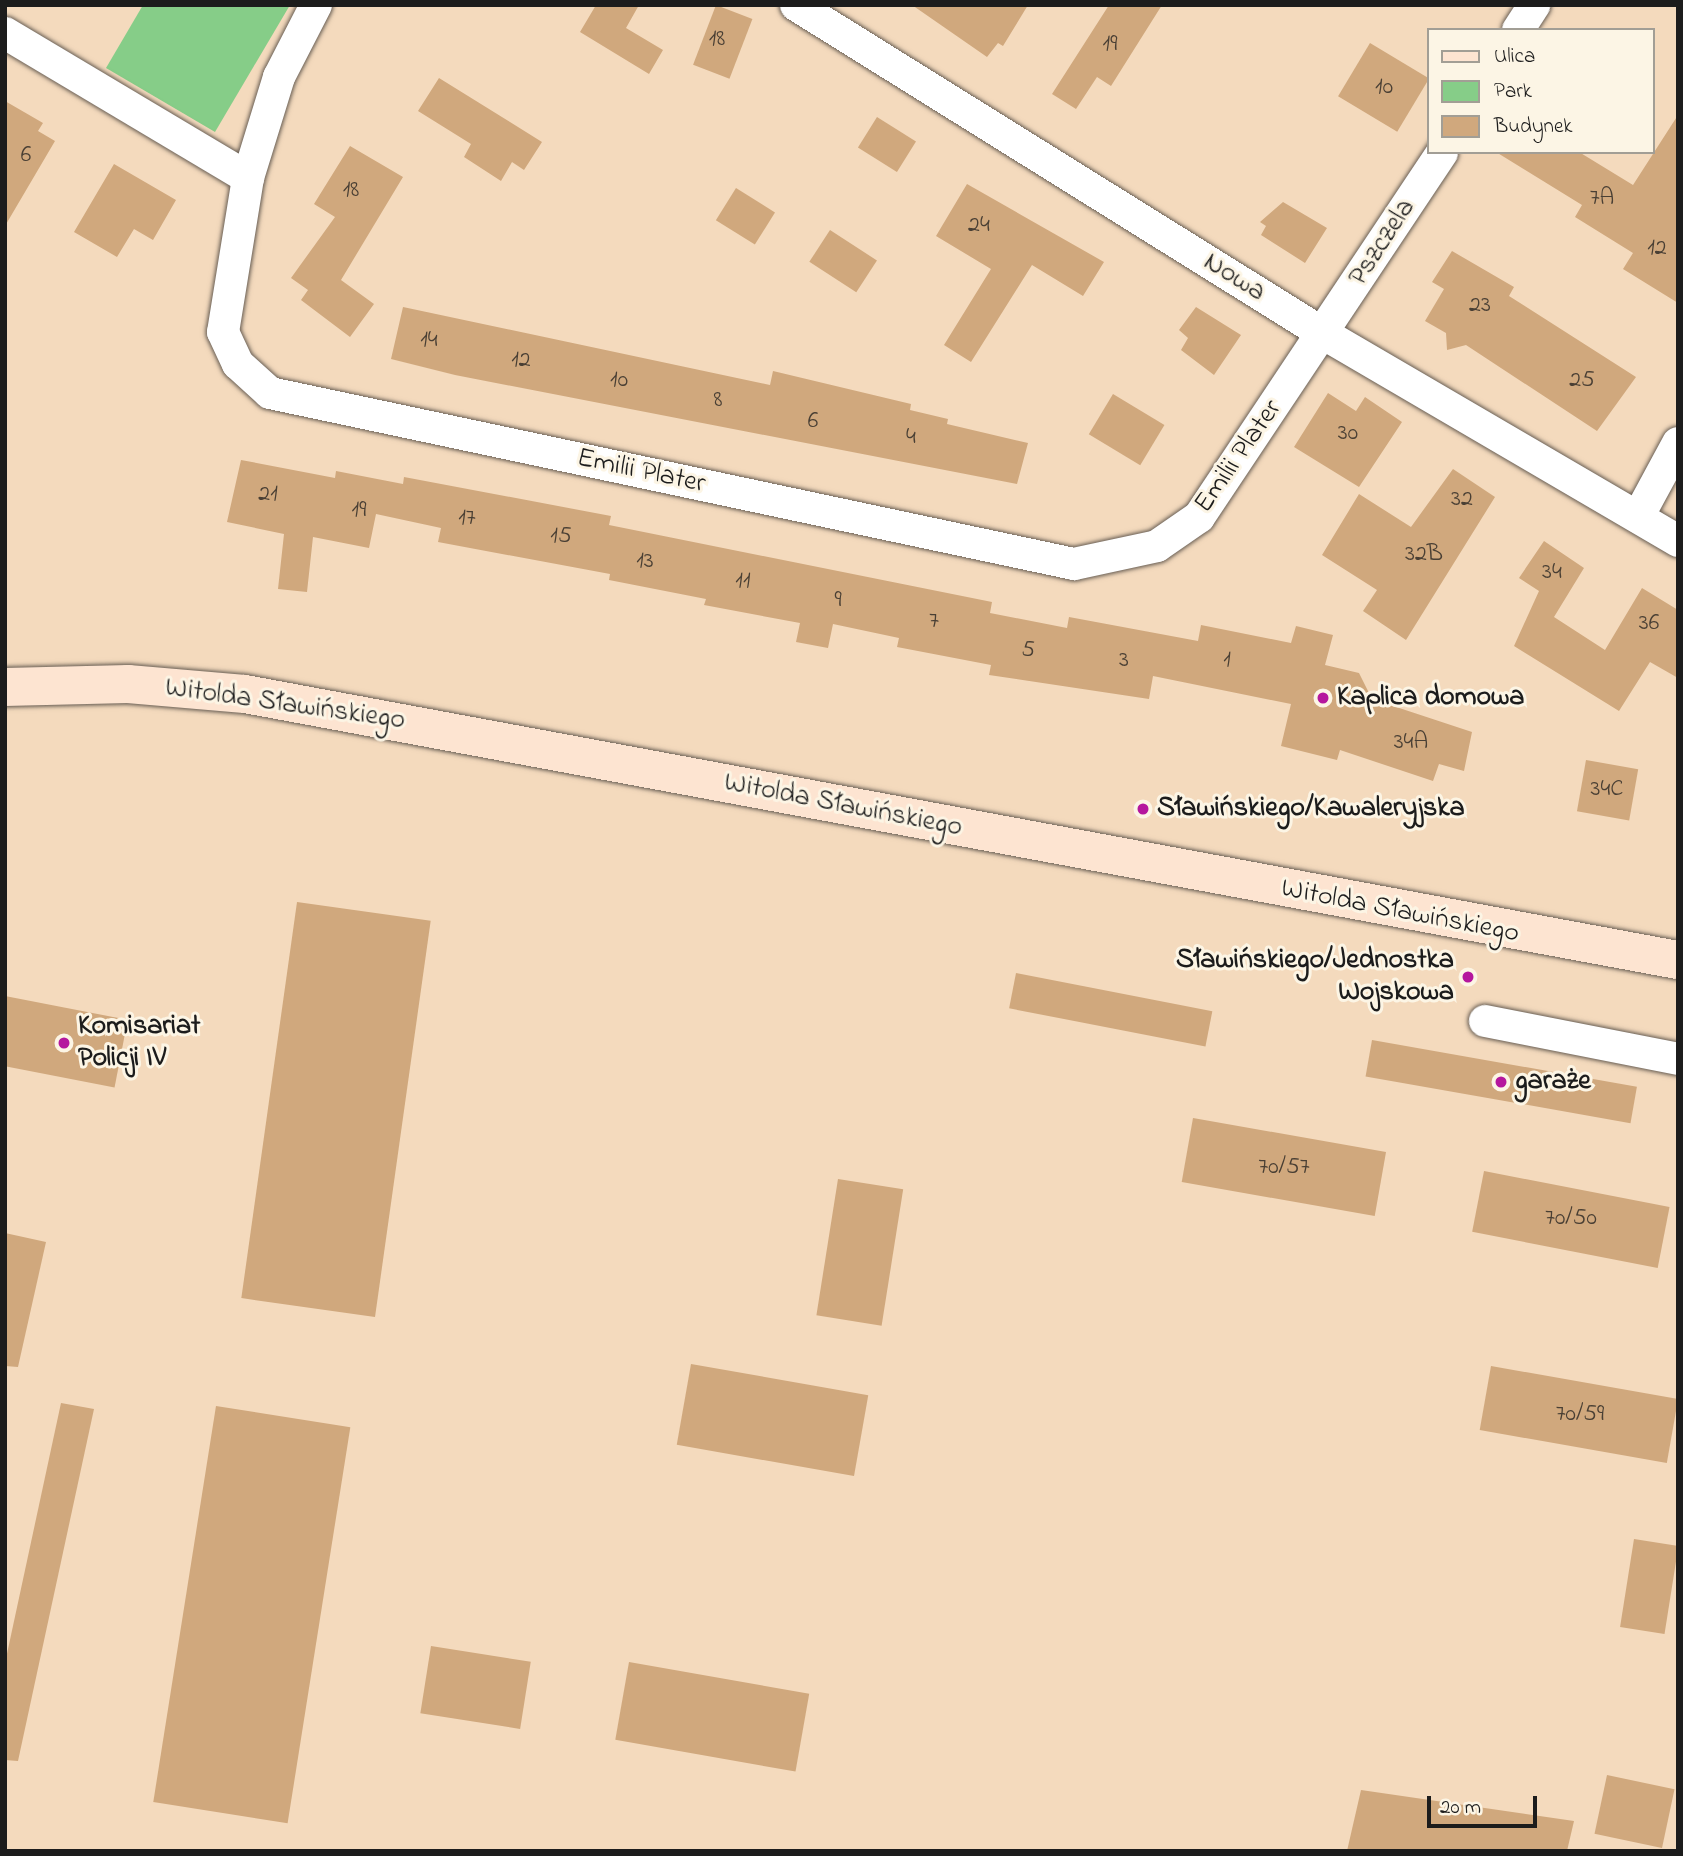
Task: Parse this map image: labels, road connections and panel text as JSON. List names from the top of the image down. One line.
{"streets":{"main road":["Witolda Sławińskiego"],"street":["Pszczela","Nowa","Emilii Plater"]},"crossings":[["Pszczela","Nowa"],["Pszczela","Emilii Plater"],["Nowa","Emilii Plater"]],"places":["Kaplica domowa","Sławińskiego/Kawaleryjska","Sławińskiego/Jednostka Wojskowa","Komisariat Policji IV","garaże"],"house_numbers":["18","19","10","6","18","7A","24","12","23","14","12","10","25","8","6","30","4","21","32","19","17","15","32B","13","34","11","9","7","36","5","3","1","34A","34C","70/57","70/50","70/59"],"legend":["Ulica","Park","Budynek"],"scale_bar":"20 m"}
